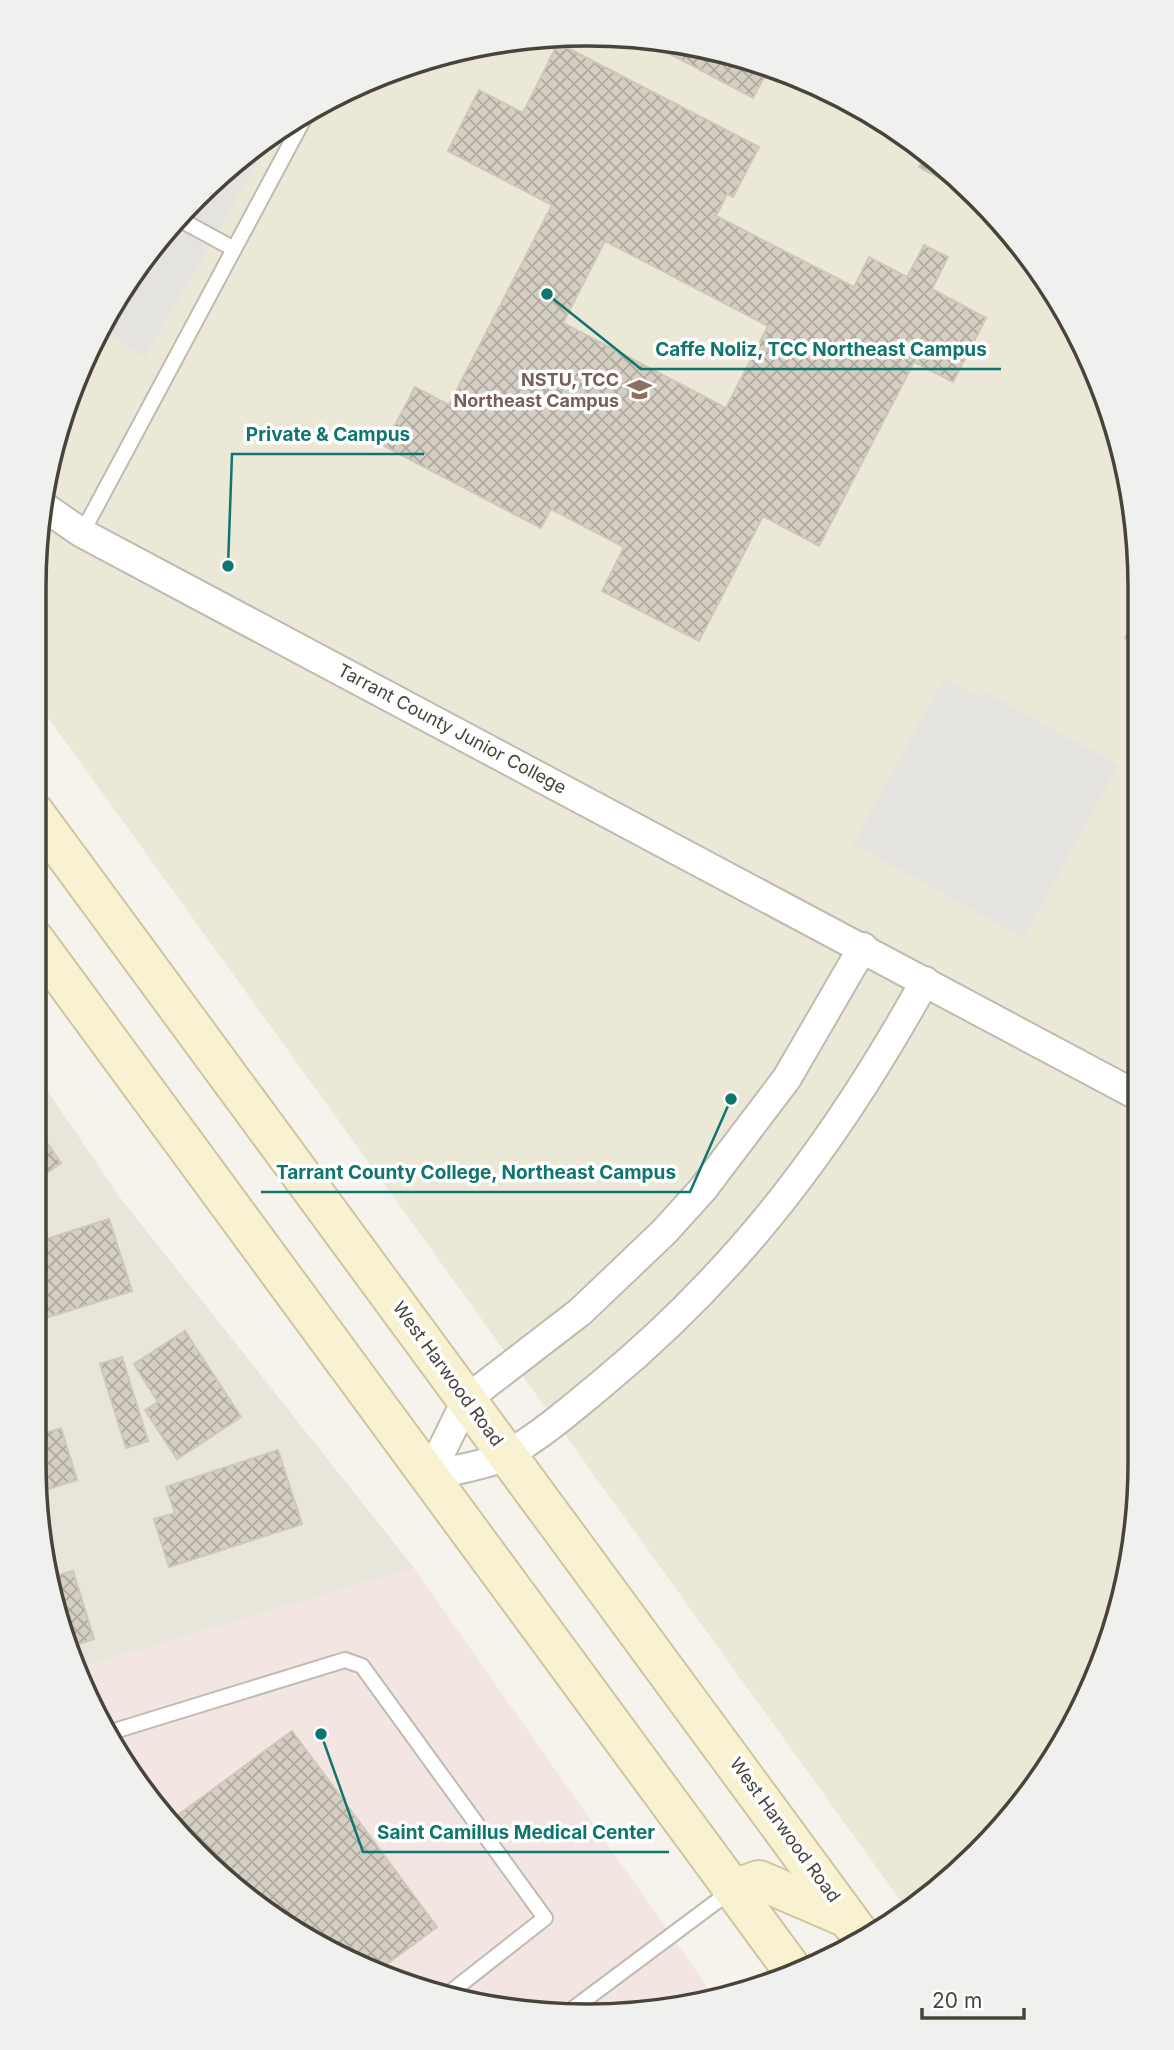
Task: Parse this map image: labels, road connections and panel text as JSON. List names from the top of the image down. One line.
{"streets":{"main road":["West Harwood Road"],"street":["Tarrant County Junior College"]},"places":{"other":["Caffe Noliz, TCC Northeast Campus","Private & Campus","Tarrant County College, Northeast Campus","Saint Camillus Medical Center"],"school or university":["NSTU, TCC Northeast Campus"]},"scale_bar":"20 m"}
